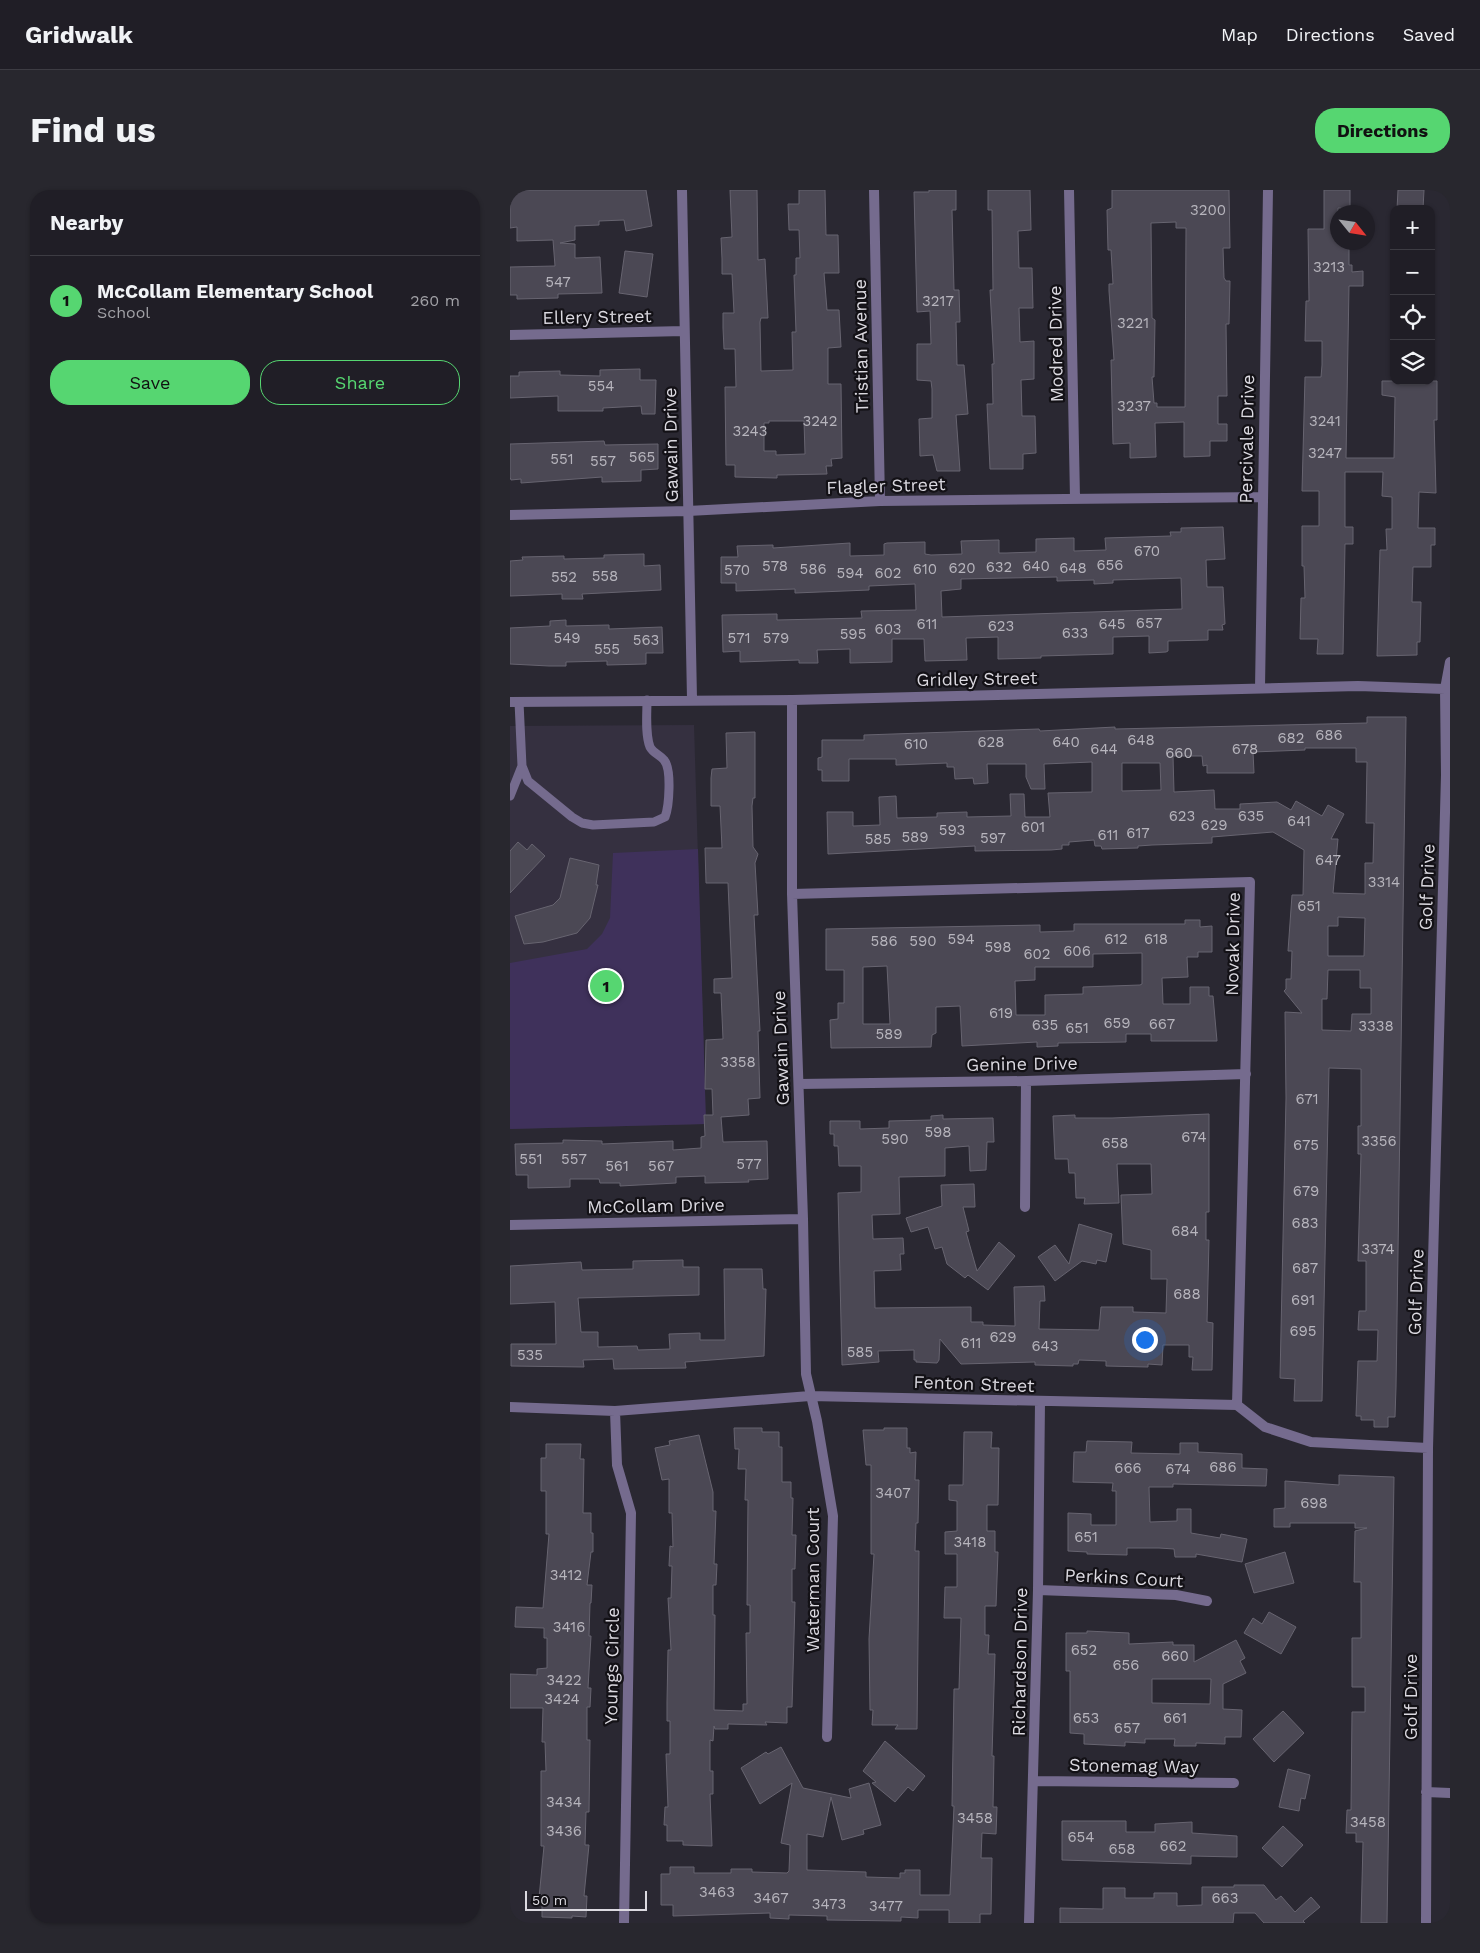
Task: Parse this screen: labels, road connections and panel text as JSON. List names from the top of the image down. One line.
{"streets":{"street":["Ellery Street","Modred Drive","Tristian Avenue","Percivale Drive","Gawain Drive","Flagler Street","Gridley Street","Golf Drive","Novak Drive","Genine Drive","McCollam Drive","Fenton Street","Perkins Court","Waterman Court","Richardson Drive","Youngs Circle","Stonemag Way"]},"crossings":[["Ellery Street","Gawain Drive"],["Modred Drive","Flagler Street"],["Tristian Avenue","Flagler Street"],["Percivale Drive","Flagler Street"],["Percivale Drive","Gridley Street"],["Gawain Drive","Flagler Street"],["Gawain Drive","Gridley Street"],["Gawain Drive","Novak Drive"],["Gawain Drive","Genine Drive"],["Gawain Drive","McCollam Drive"],["Gawain Drive","Fenton Street"],["Gawain Drive","Waterman Court"],["Gridley Street","Golf Drive"],["Novak Drive","Genine Drive"],["Novak Drive","Fenton Street"],["Fenton Street","Waterman Court"],["Fenton Street","Richardson Drive"],["Fenton Street","Youngs Circle"],["Perkins Court","Richardson Drive"],["Richardson Drive","Stonemag Way"]],"house_numbers":["3200","3213","547","3217","3221","554","3237","3242","3241","3243","3247","565","551","557","670","656","578","640","632","620","648","586","610","570","594","602","558","552","657","611","645","623","603","633","595","549","571","579","563","555","686","682","648","628","640","610","644","678","660","623","635","641","629","601","593","617","611","589","597","585","647","3314","651","594","612","618","586","590","598","606","602","619","659","667","635","3338","651","589","3358","671","598","674","590","3356","658","675","551","557","577","561","567","679","683","684","3374","687","688","691","695","629","611","643","585","535","686","666","674","3407","698","651","3418","3412","3416","652","660","656","3422","3424","653","661","657","3434","3458","3458","3436","654","662","658","3463","3467","663","3473","3477"],"scale_bar":"50 m","north":"bottom right","page":{"header":"Gridwalk","nav":["Map","Directions","Saved"],"buttons":["Directions",["Save","Share"]],"title":"Find us","heading":"Nearby","map_buttons":["+","−"],"list":[{"mark":"1","name":"McCollam Elementary School","note":"School","value":"260 m"}],"pins":"1","scale":"50 m"}}
